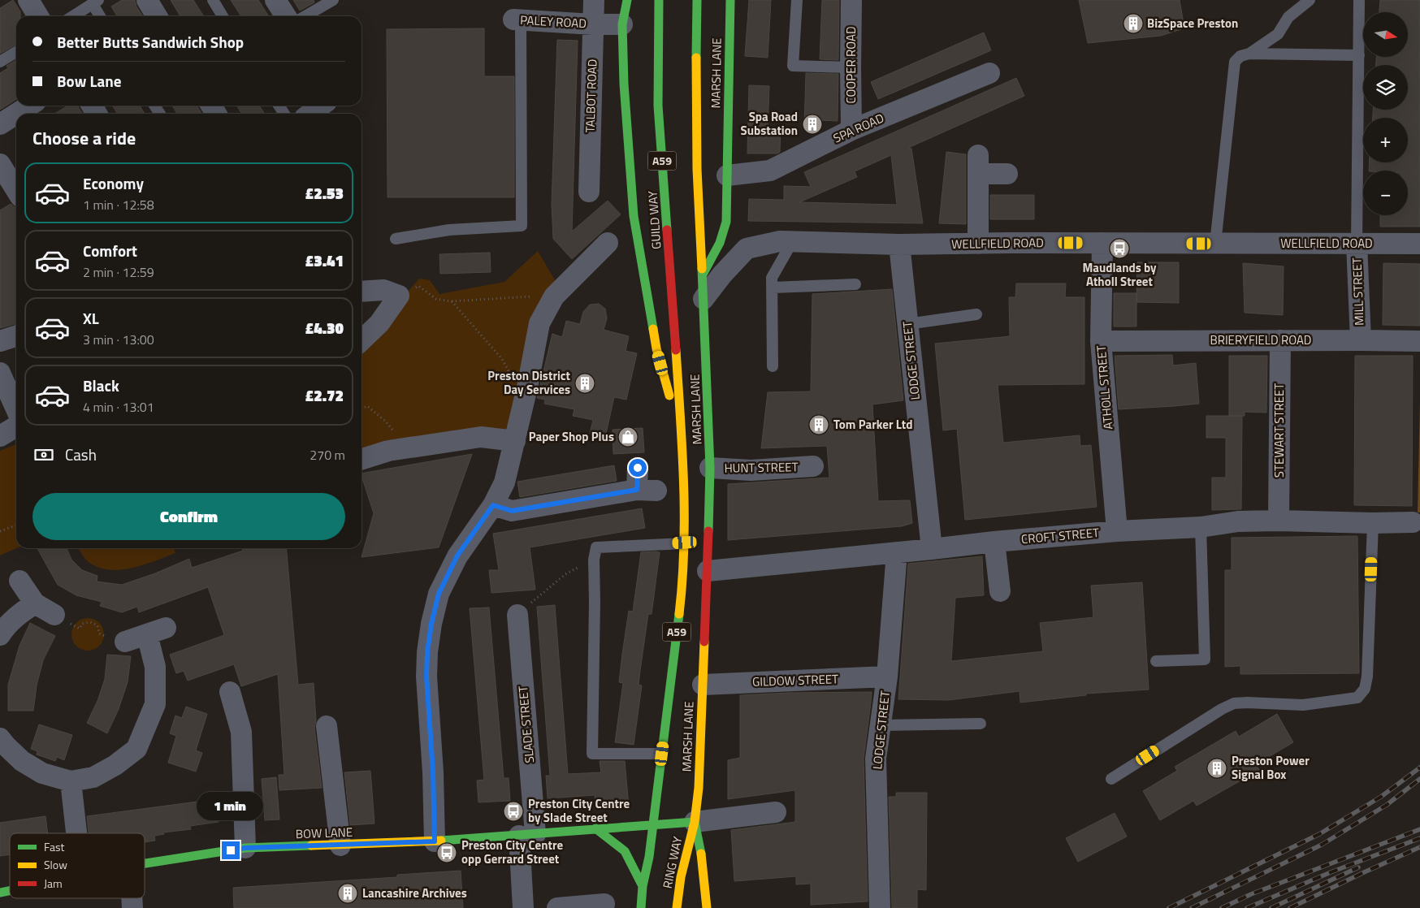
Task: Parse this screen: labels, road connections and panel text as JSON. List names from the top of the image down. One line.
{"streets":{"main road":["MARSH LANE","A59","GUILD WAY","BOW LANE","RING WAY"],"street":["PALEY ROAD","COOPER ROAD","TALBOT ROAD","SPA ROAD","WELLFIELD ROAD","MILL STREET","BRIERYFIELD ROAD","LODGE STREET","ATHOLL STREET","STEWART STREET","HUNT STREET","CROFT STREET","GILDOW STREET","SLADE STREET"]},"crossings":[["PALEY ROAD","TALBOT ROAD"],["COOPER ROAD","SPA ROAD"],["MARSH LANE","SPA ROAD"],["MARSH LANE","A59"],["MARSH LANE","GUILD WAY"],["MARSH LANE","HUNT STREET"],["MARSH LANE","CROFT STREET"],["MARSH LANE","GILDOW STREET"],["MARSH LANE","BOW LANE"],["MARSH LANE","RING WAY"],["WELLFIELD ROAD","MILL STREET"],["WELLFIELD ROAD","LODGE STREET"],["WELLFIELD ROAD","ATHOLL STREET"],["MILL STREET","BRIERYFIELD ROAD"],["BRIERYFIELD ROAD","ATHOLL STREET"],["BRIERYFIELD ROAD","STEWART STREET"],["LODGE STREET","CROFT STREET"],["LODGE STREET","GILDOW STREET"],["ATHOLL STREET","CROFT STREET"],["STEWART STREET","CROFT STREET"],["SLADE STREET","BOW LANE"],["BOW LANE","RING WAY"]],"places":{"building":["BizSpace Preston","Spa Road Substation","Preston District Day Services","Tom Parker Ltd","Preston Power Signal Box","Lancashire Archives"],"bus stop":["Maudlands by Atholl Street","Preston City Centre by Slade Street","Preston City Centre opp Gerrard Street"],"shop":["Paper Shop Plus"]},"legend":["Fast","Slow","Jam"],"north":"right","page":{"map_buttons":["+","−"],"banner":["Better Butts Sandwich Shop","Bow Lane"],"heading":"Choose a ride","list":[{"name":"Economy","note":"1 min · 12:58","value":"£2.53"},{"name":"Comfort","note":"2 min · 12:59","value":"£3.41"},{"name":"XL","note":"3 min · 13:00","value":"£4.30"},{"name":"Black","note":"4 min · 13:01","value":"£2.72"}],"pay":["Cash","270 m"],"buttons":"Confirm","bubble":"1 min"}}
